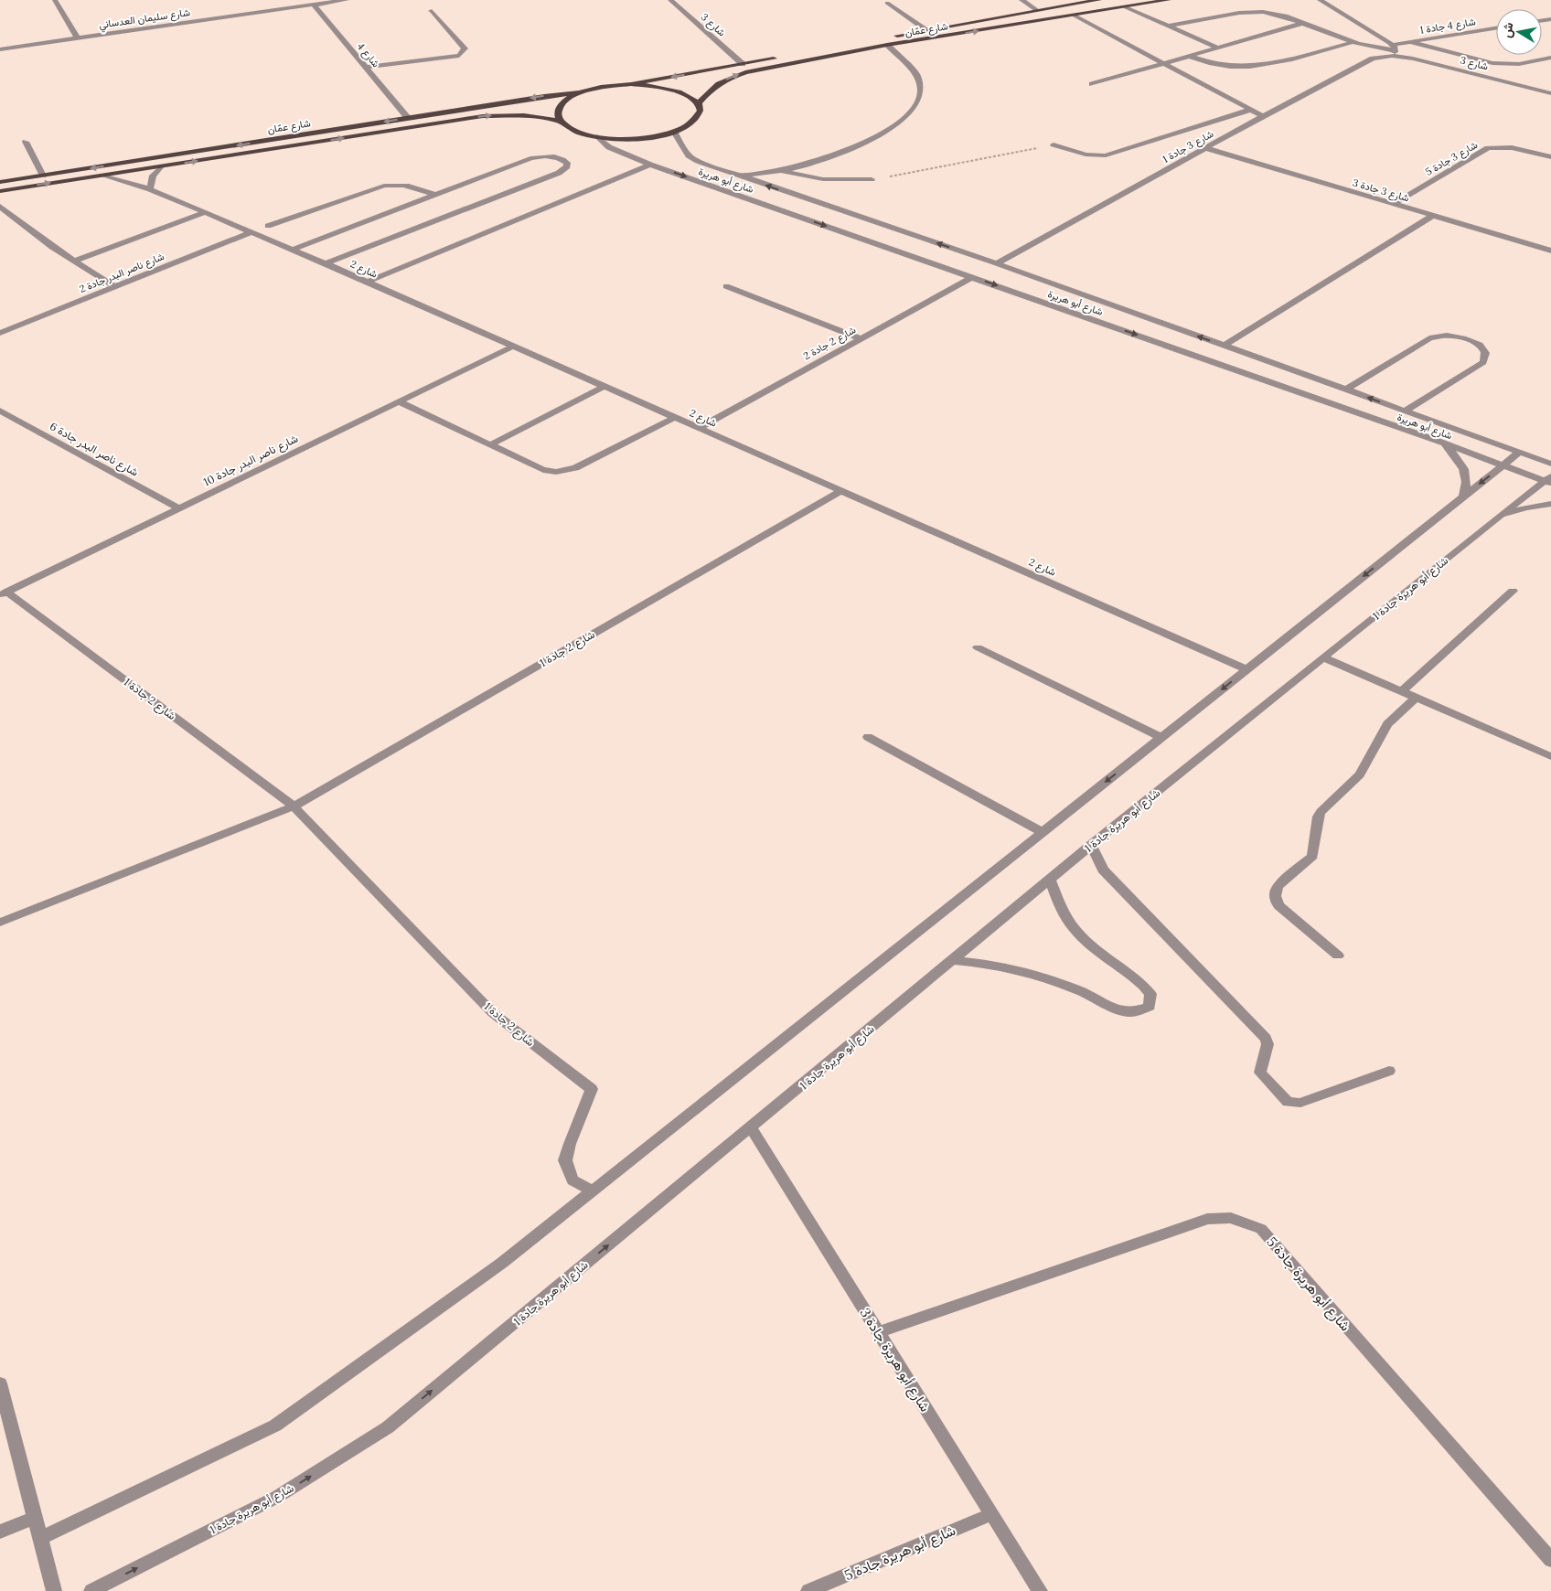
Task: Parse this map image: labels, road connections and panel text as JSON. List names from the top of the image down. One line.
{"streets":{"main road":["شارع عمّان"],"street":["شارع سليمان العدساني","شارع 3","شارع 4 جادة 1","شارع 4","شارع 3 جادة 1","شارع 3 جادة 5","شارع أبو هريرة","شارع 3 جادة 3","شارع 2","شارع ناصر البدر جادة 2","شارع 2 جادة 2","شارع ناصر البدر جادة 6","شارع ناصر البدر جادة 10","شارع أبو هريرة جادة 1","شارع 2 جادة 1","شارع أبو هريرة جادة 5","شارع أبو هريرة جادة 3"]},"crossings":[["شارع سليمان العدساني","شارع 4"],["شارع 3","شارع 4 جادة 1"],["شارع 3","شارع 3 جادة 1"],["شارع 4 جادة 1","شارع 3 جادة 1"],["شارع عمّان","شارع 4"],["شارع عمّان","شارع أبو هريرة"],["شارع عمّان","شارع 2"],["شارع 3 جادة 1","شارع أبو هريرة"],["شارع 3 جادة 1","شارع 3 جادة 3"],["شارع 3 جادة 5","شارع 3 جادة 3"],["شارع أبو هريرة","شارع 2 جادة 2"],["شارع أبو هريرة","شارع أبو هريرة جادة 1"],["شارع 2","شارع ناصر البدر جادة 2"],["شارع 2","شارع 2 جادة 2"],["شارع 2","شارع ناصر البدر جادة 10"],["شارع 2","شارع 2 جادة 1"],["شارع ناصر البدر جادة 6","شارع ناصر البدر جادة 10"],["شارع ناصر البدر جادة 10","شارع 2 جادة 1"],["شارع أبو هريرة جادة 1","شارع أبو هريرة جادة 3"],["شارع أبو هريرة جادة 5","شارع أبو هريرة جادة 3"]],"north":"left"}
